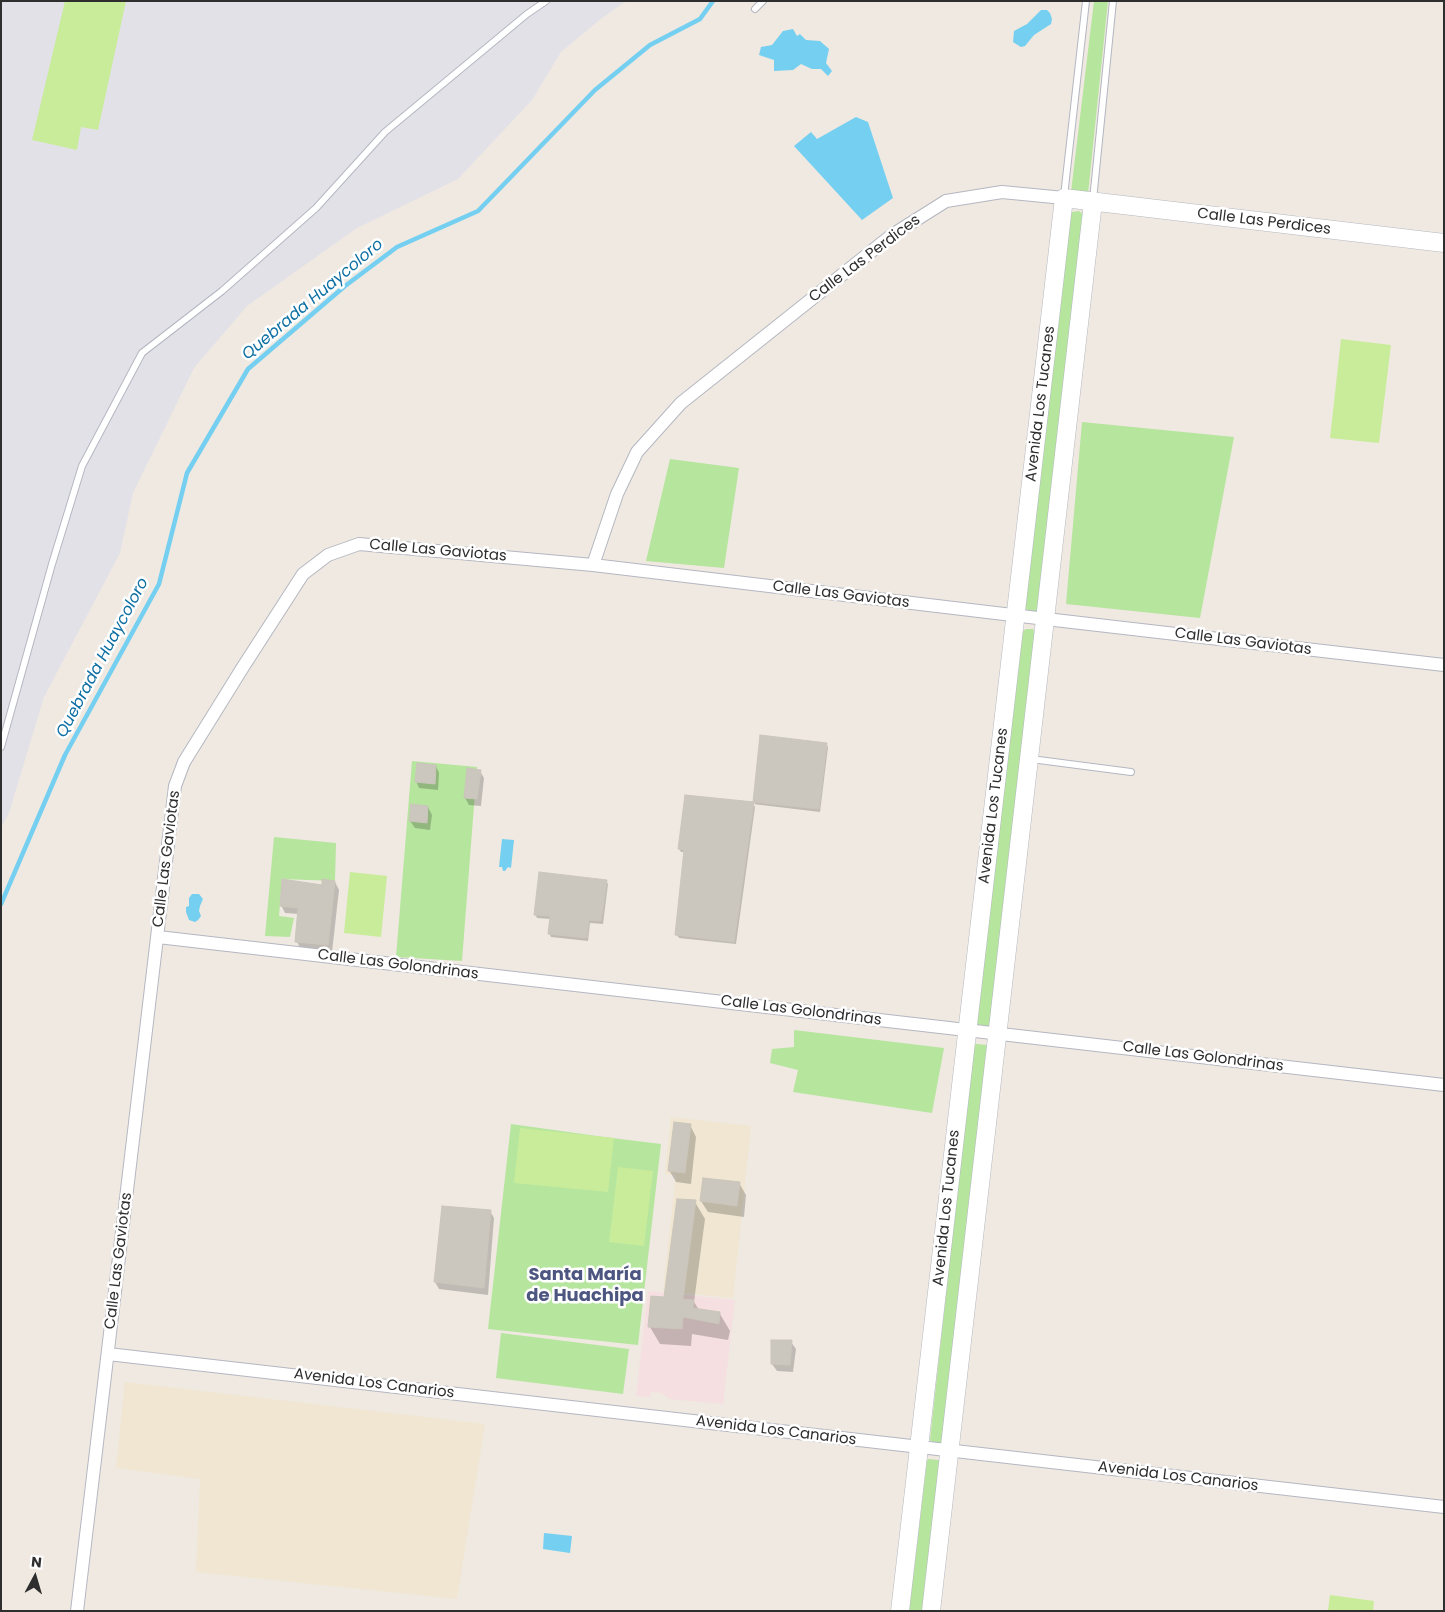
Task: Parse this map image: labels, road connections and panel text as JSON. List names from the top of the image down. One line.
{"streets":{"street":["Calle Las Perdices","Avenida Los Tucanes","Calle Las Gaviotas","Calle Las Golondrinas","Avenida Los Canarios"]},"crossings":[["Calle Las Perdices","Avenida Los Tucanes"],["Calle Las Perdices","Calle Las Gaviotas"],["Avenida Los Tucanes","Calle Las Gaviotas"],["Avenida Los Tucanes","Calle Las Golondrinas"],["Avenida Los Tucanes","Avenida Los Canarios"],["Calle Las Gaviotas","Calle Las Golondrinas"],["Calle Las Gaviotas","Avenida Los Canarios"]],"districts":["Santa María de Huachipa"],"water":["Quebrada Huaycoloro"],"north":"top"}
